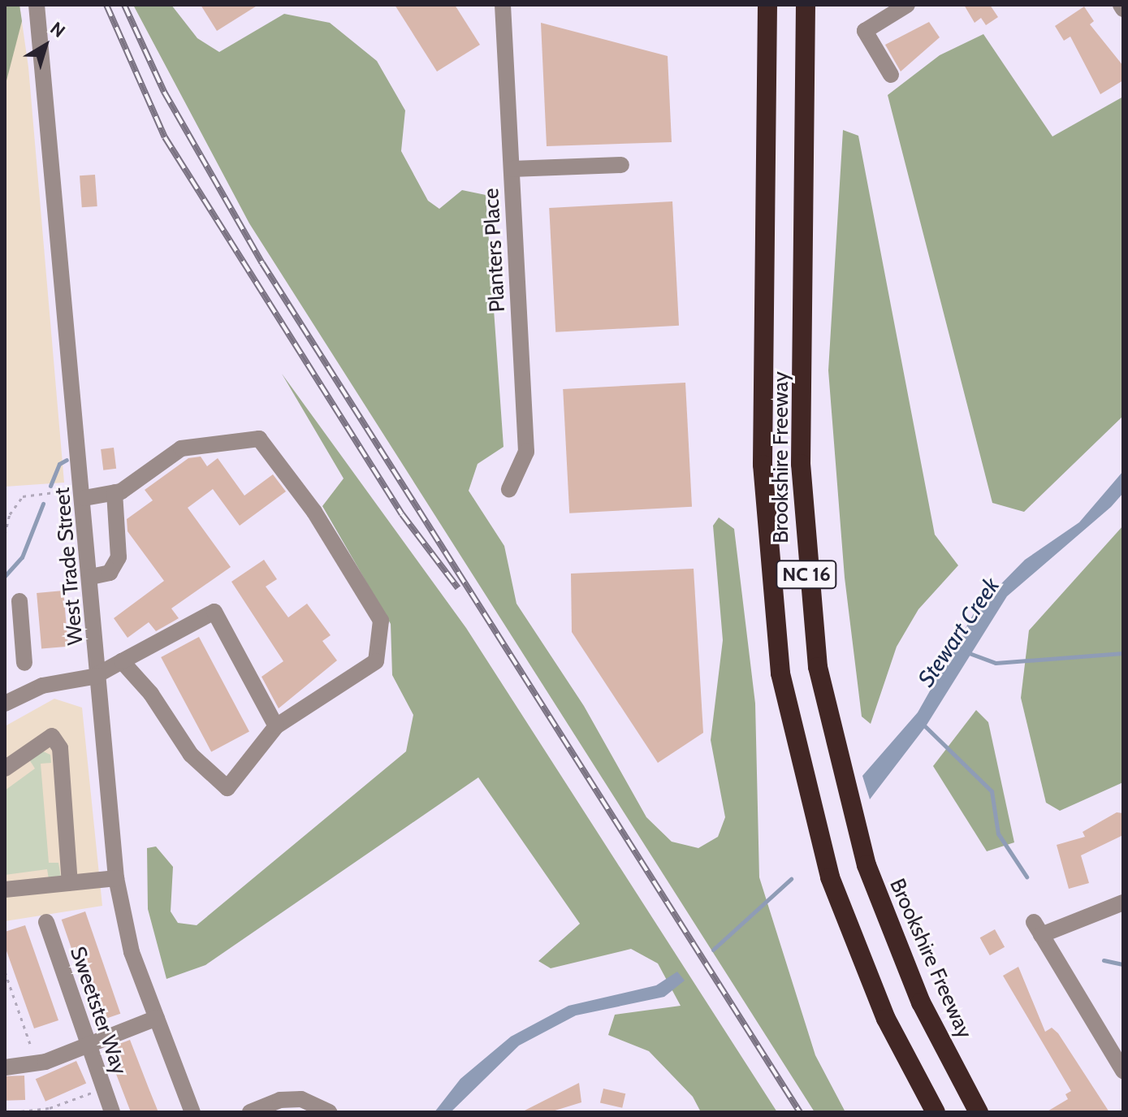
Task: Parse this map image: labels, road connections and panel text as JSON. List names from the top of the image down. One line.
{"streets":{"highway":["Brookshire Freeway","NC 16"],"street":["Planters Place","West Trade Street","Sweetster Way"]},"water":["Stewart Creek"],"north":"top right"}
